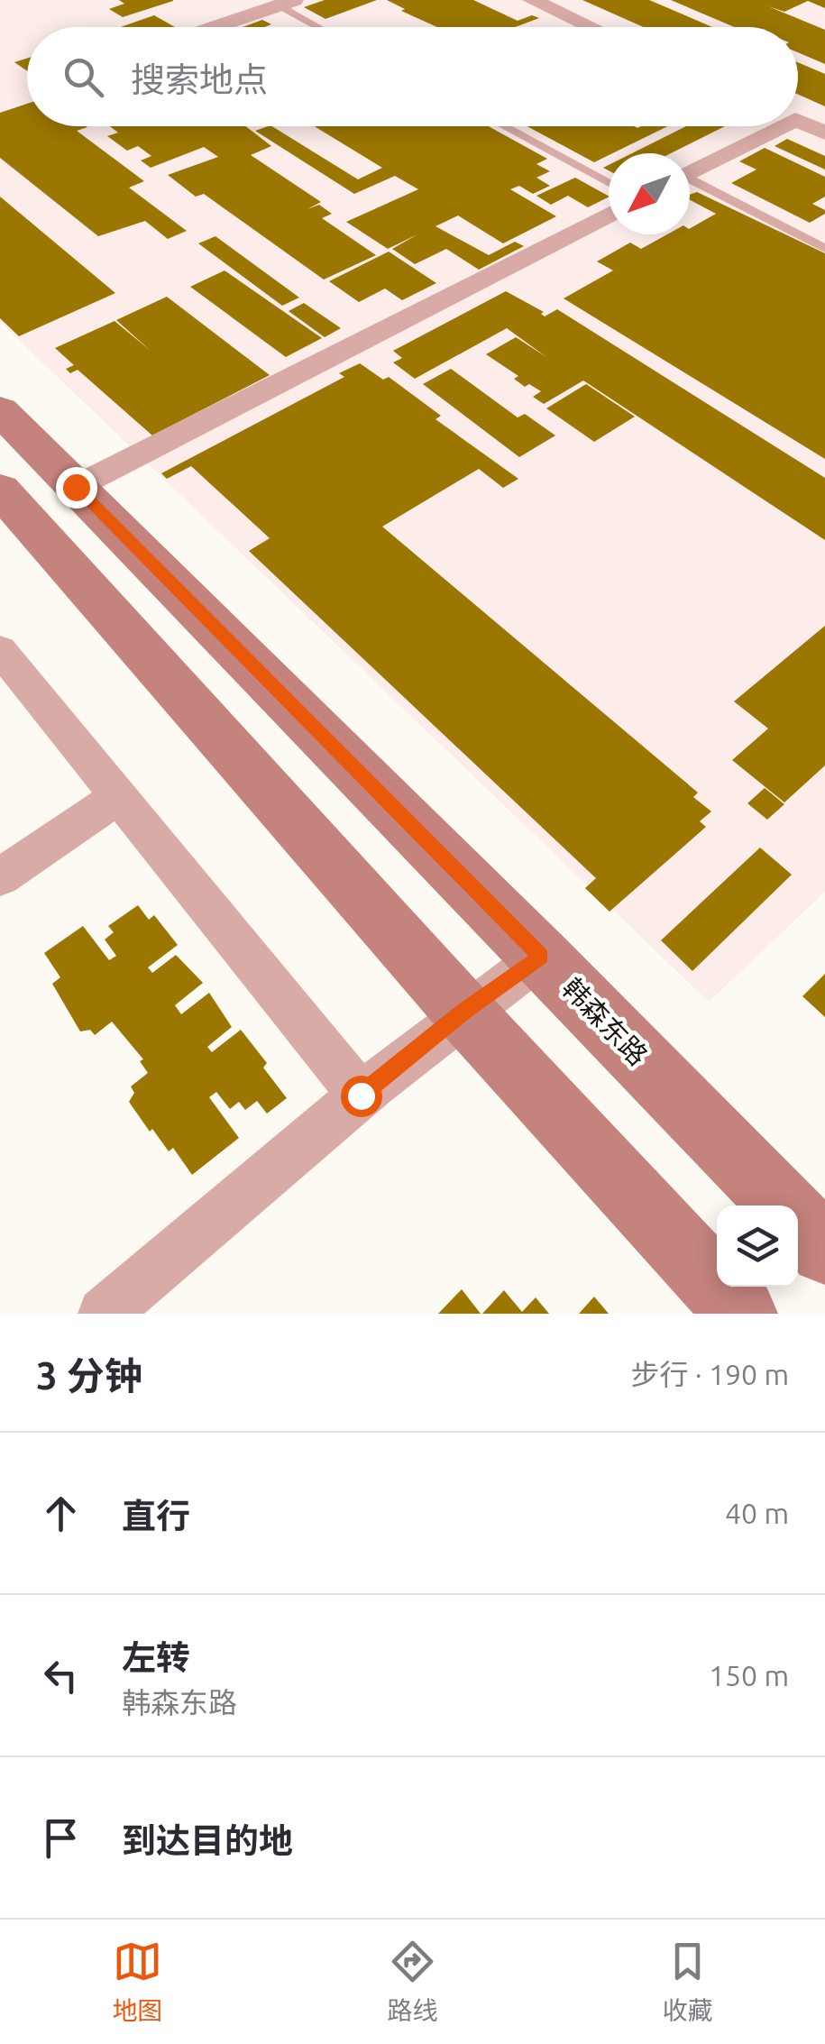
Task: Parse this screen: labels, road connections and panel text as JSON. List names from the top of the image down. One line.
{"streets":{"main road":["韩森东路"]},"north":"bottom left","page":{"search":"搜索地点","heading":["3 分钟","步行 · 190 m"],"list":[["直行","40 m"],["左转","韩森东路","150 m"],"到达目的地"],"nav":["地图","路线","收藏"]}}
